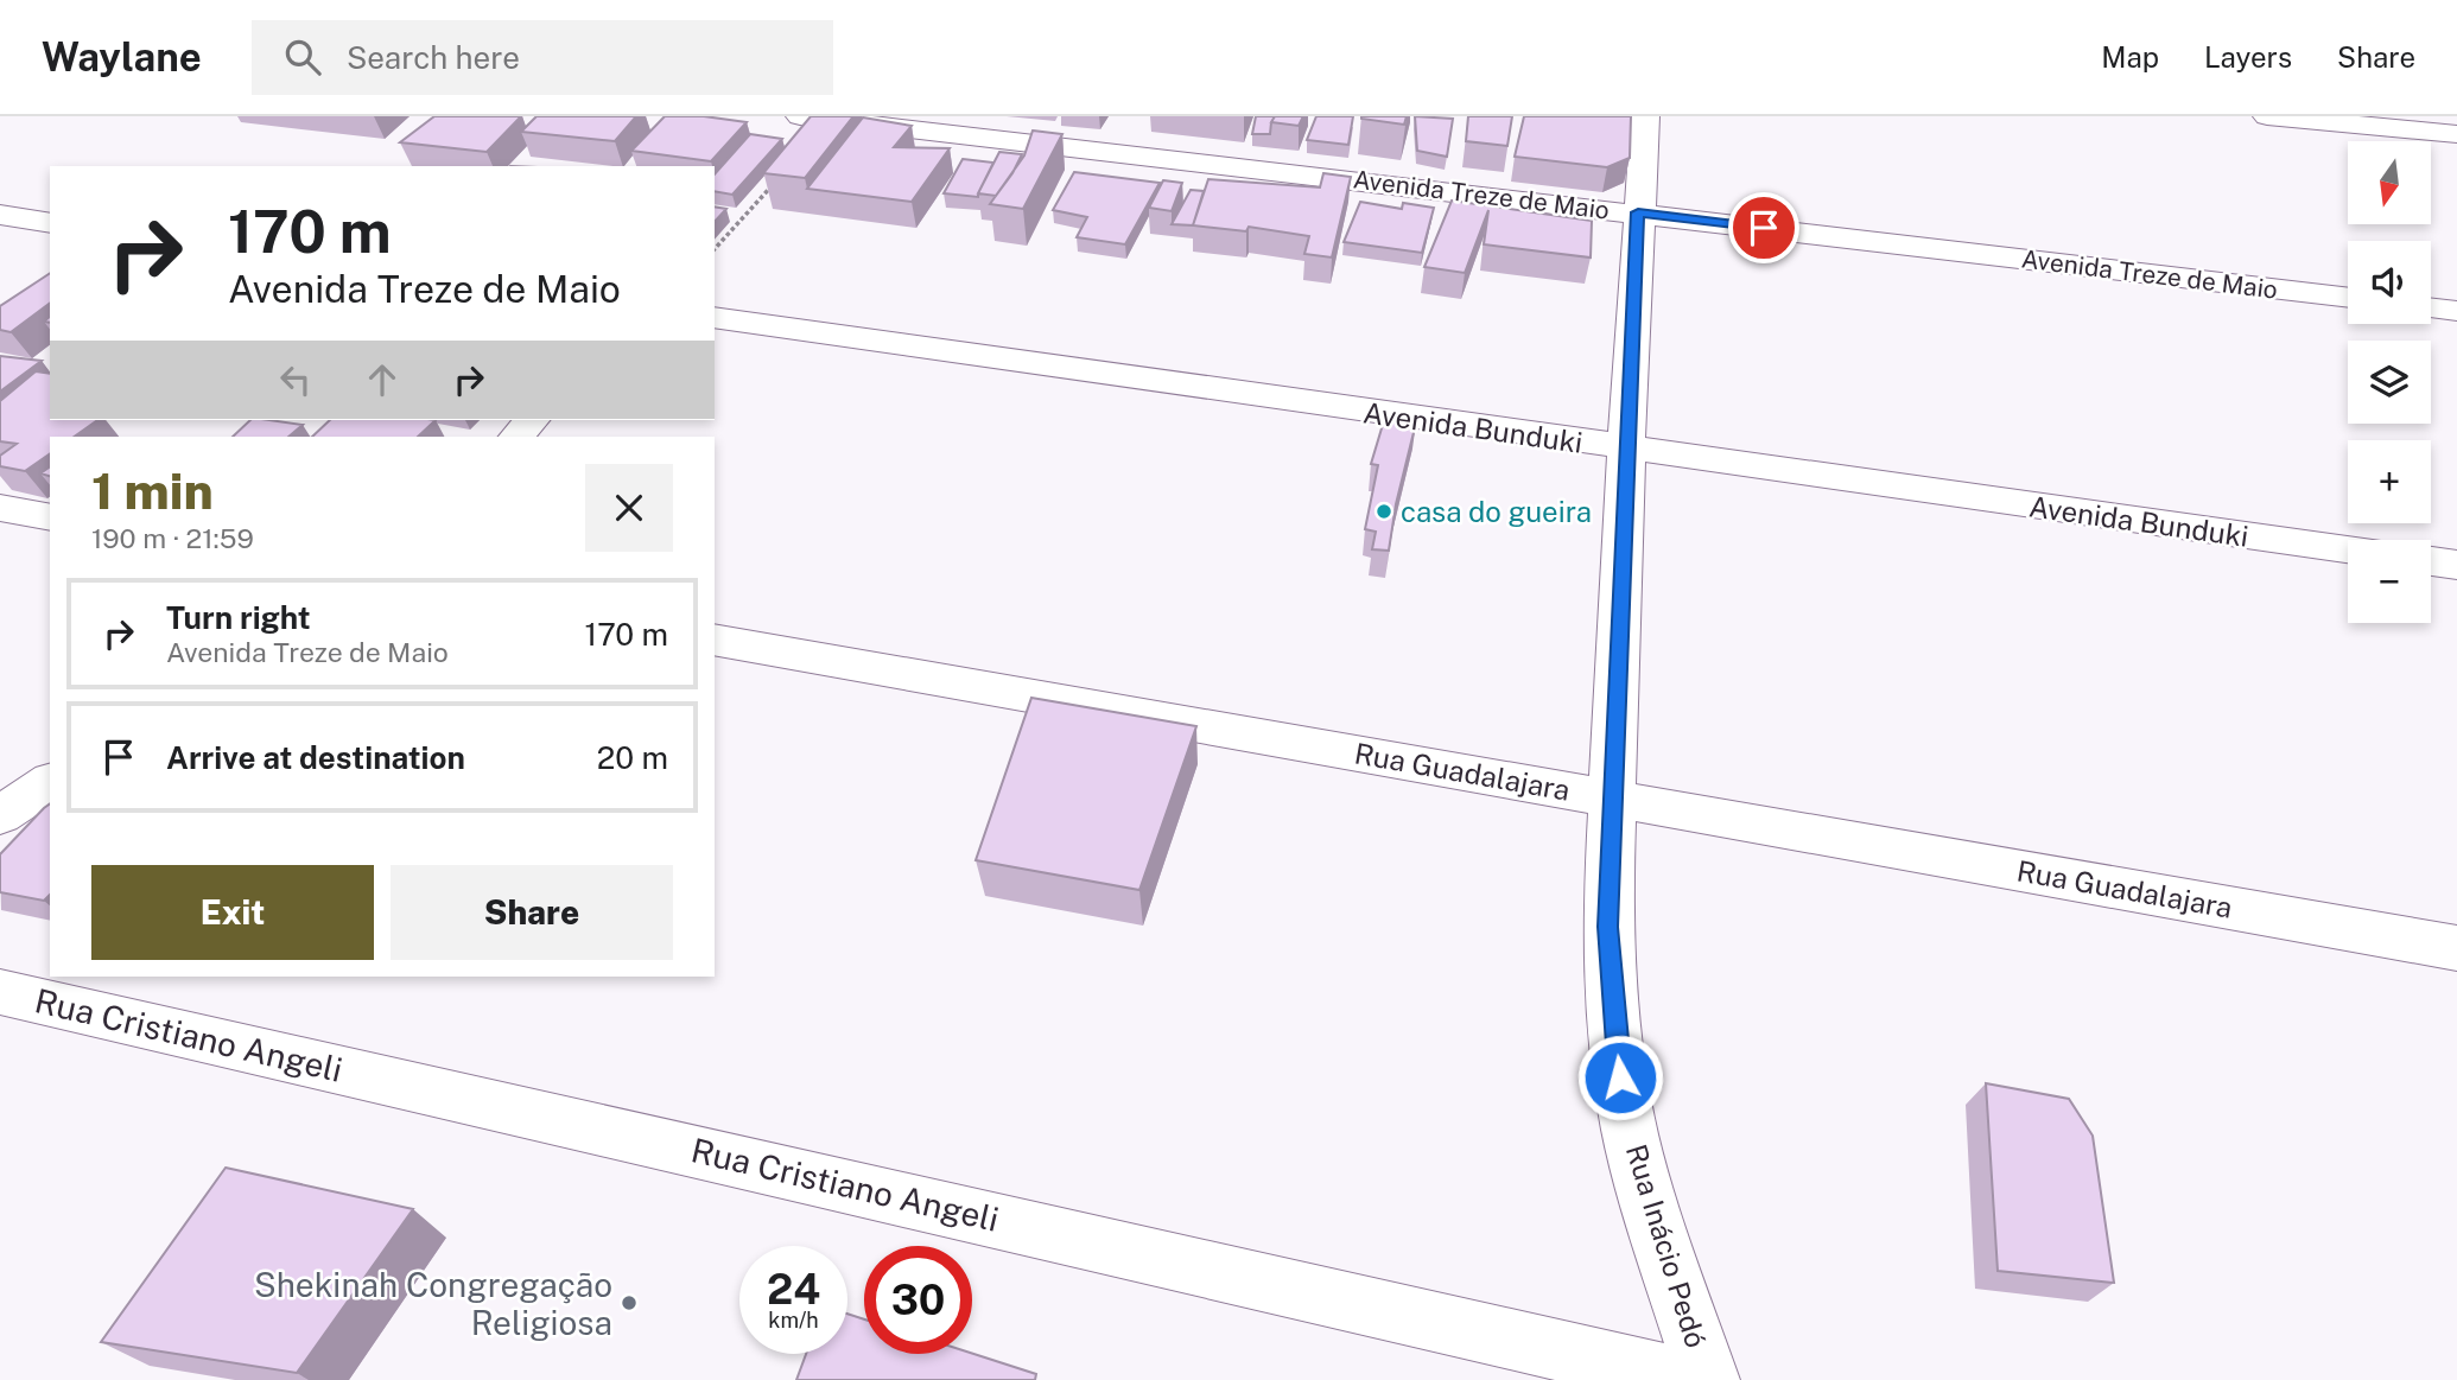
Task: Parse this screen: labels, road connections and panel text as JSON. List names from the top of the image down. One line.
{"streets":{"street":["Avenida Treze de Maio","Avenida Bunduki","Rua Guadalajara","Rua Cristiano Angeli","Rua Inácio Pedó"]},"crossings":[["Avenida Treze de Maio","Rua Inácio Pedó"],["Avenida Bunduki","Rua Inácio Pedó"],["Rua Guadalajara","Rua Inácio Pedó"]],"places":["casa do gueira","Shekinah Congregação Religiosa"],"north":"bottom","page":{"header":"Waylane","search":"Search here","nav":["Map","Layers","Share"],"map_buttons":["+","−"],"turn":["170 m","Avenida Treze de Maio"],"heading":["1 min","190 m · 21:59"],"list":[{"name":"Turn right","note":"Avenida Treze de Maio","value":"170 m"},{"name":"Arrive at destination","value":"20 m"}],"buttons":["Exit","Share"],"speed":"24 km/h","limit":"30"}}
